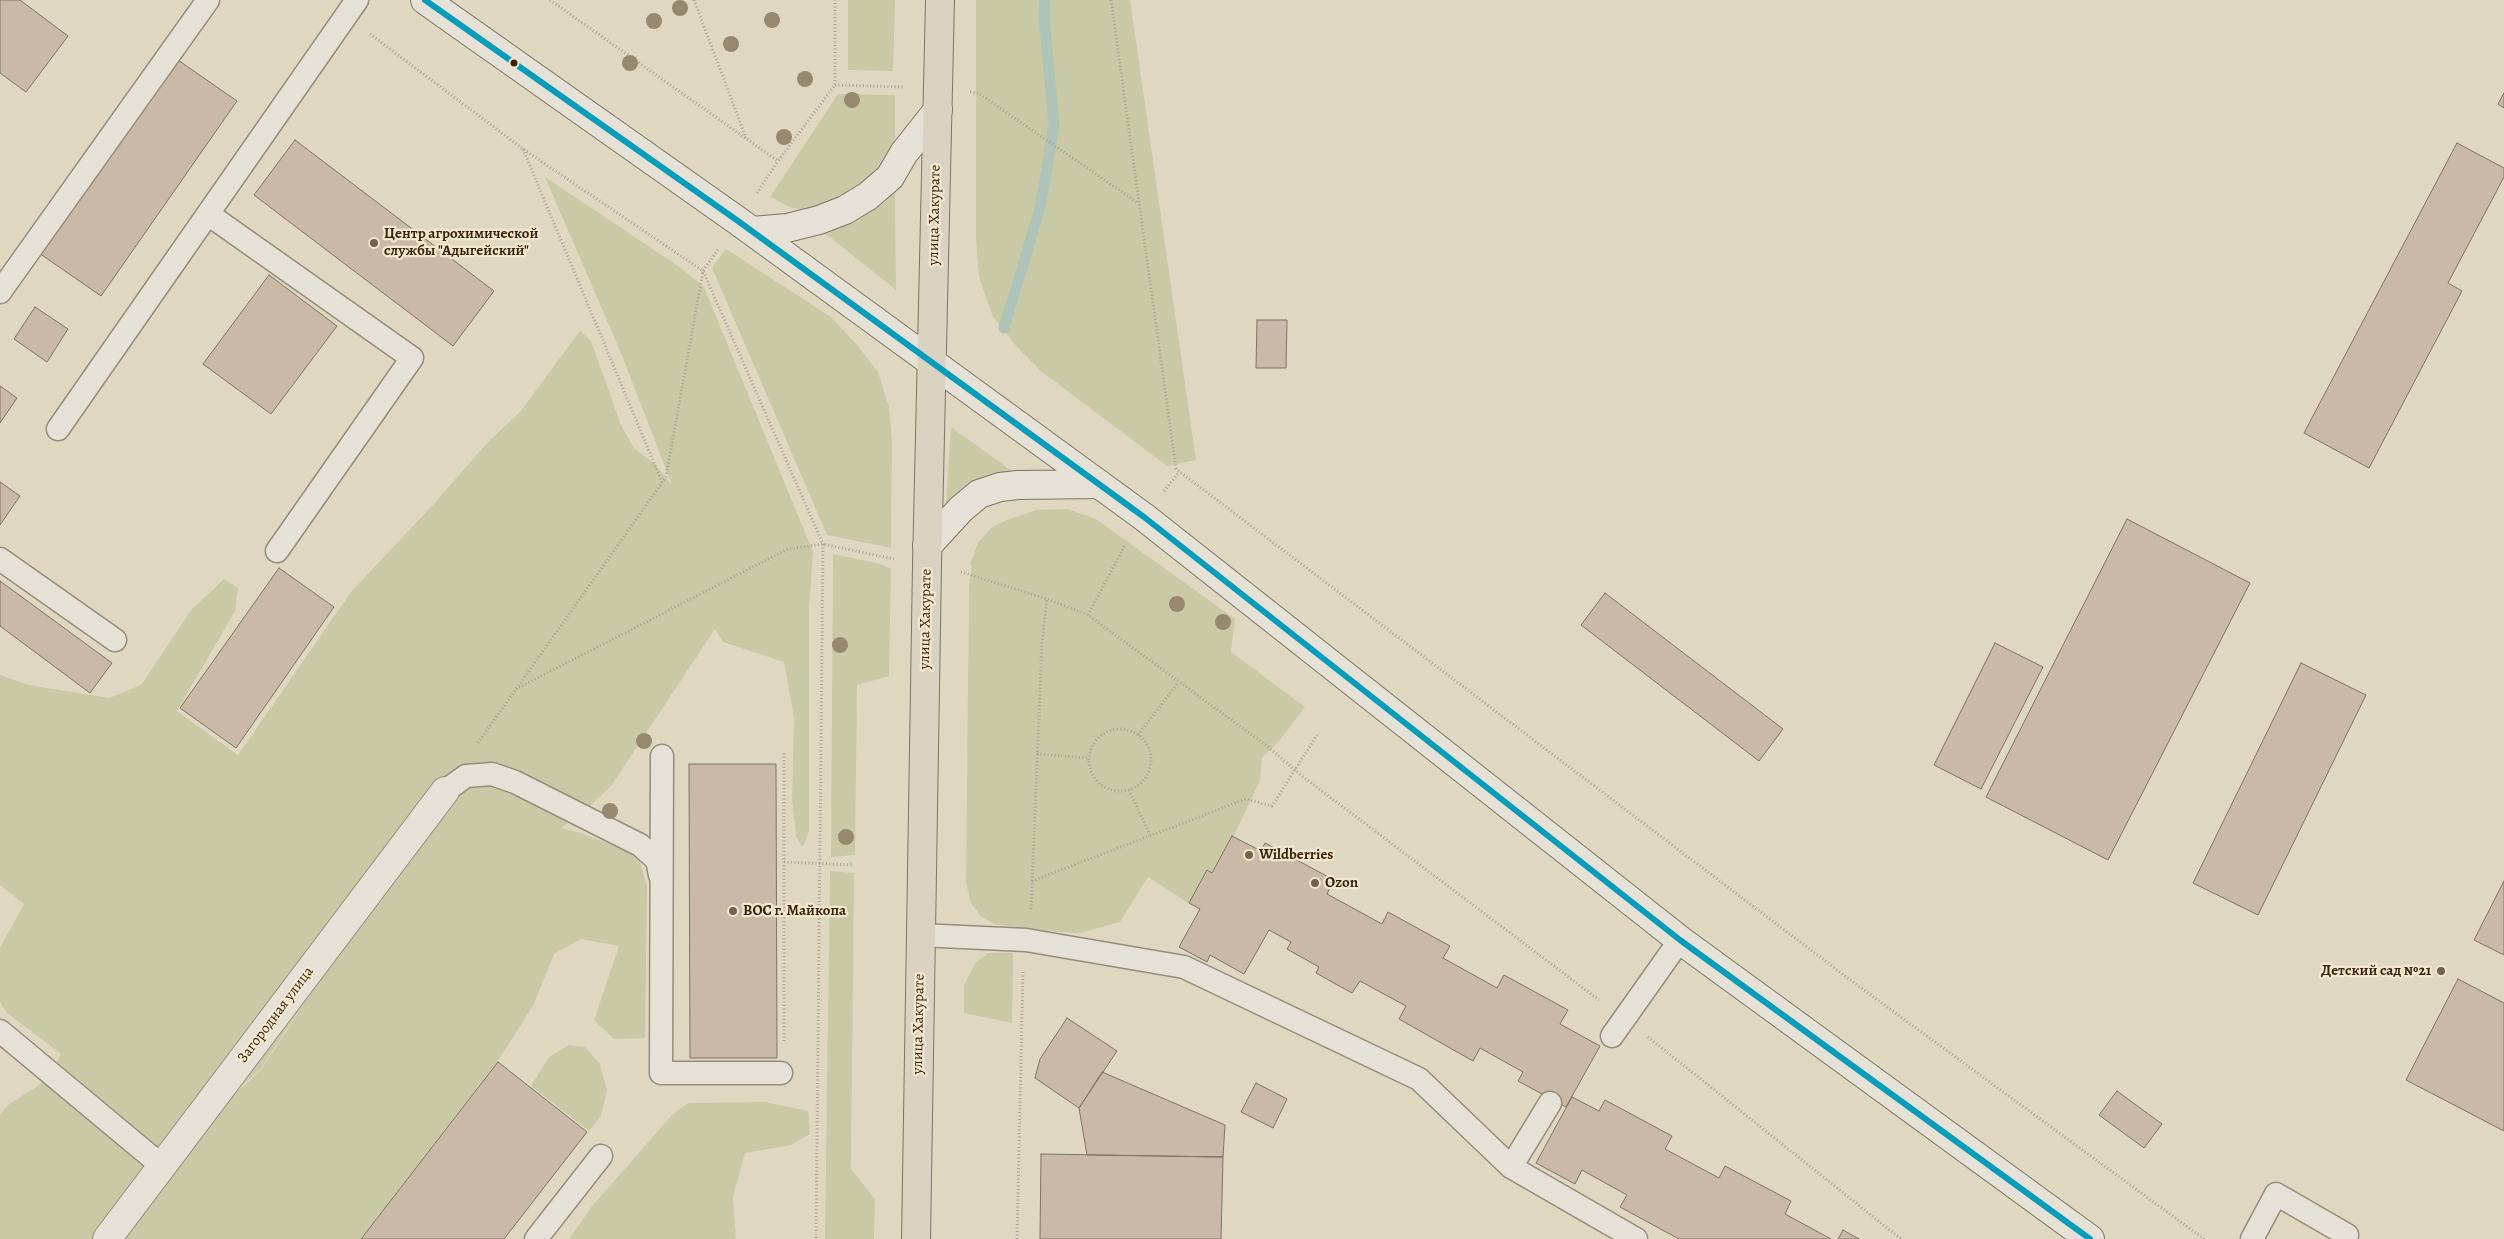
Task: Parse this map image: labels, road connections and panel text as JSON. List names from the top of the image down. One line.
{"streets":{"main road":["улица Хакурате","Загородная улица"]},"places":["Центр агрохимической службы \"Адыгейский\"","Wildberries","Ozon","ВОС г. Майкопа","Детский сад №21"]}
